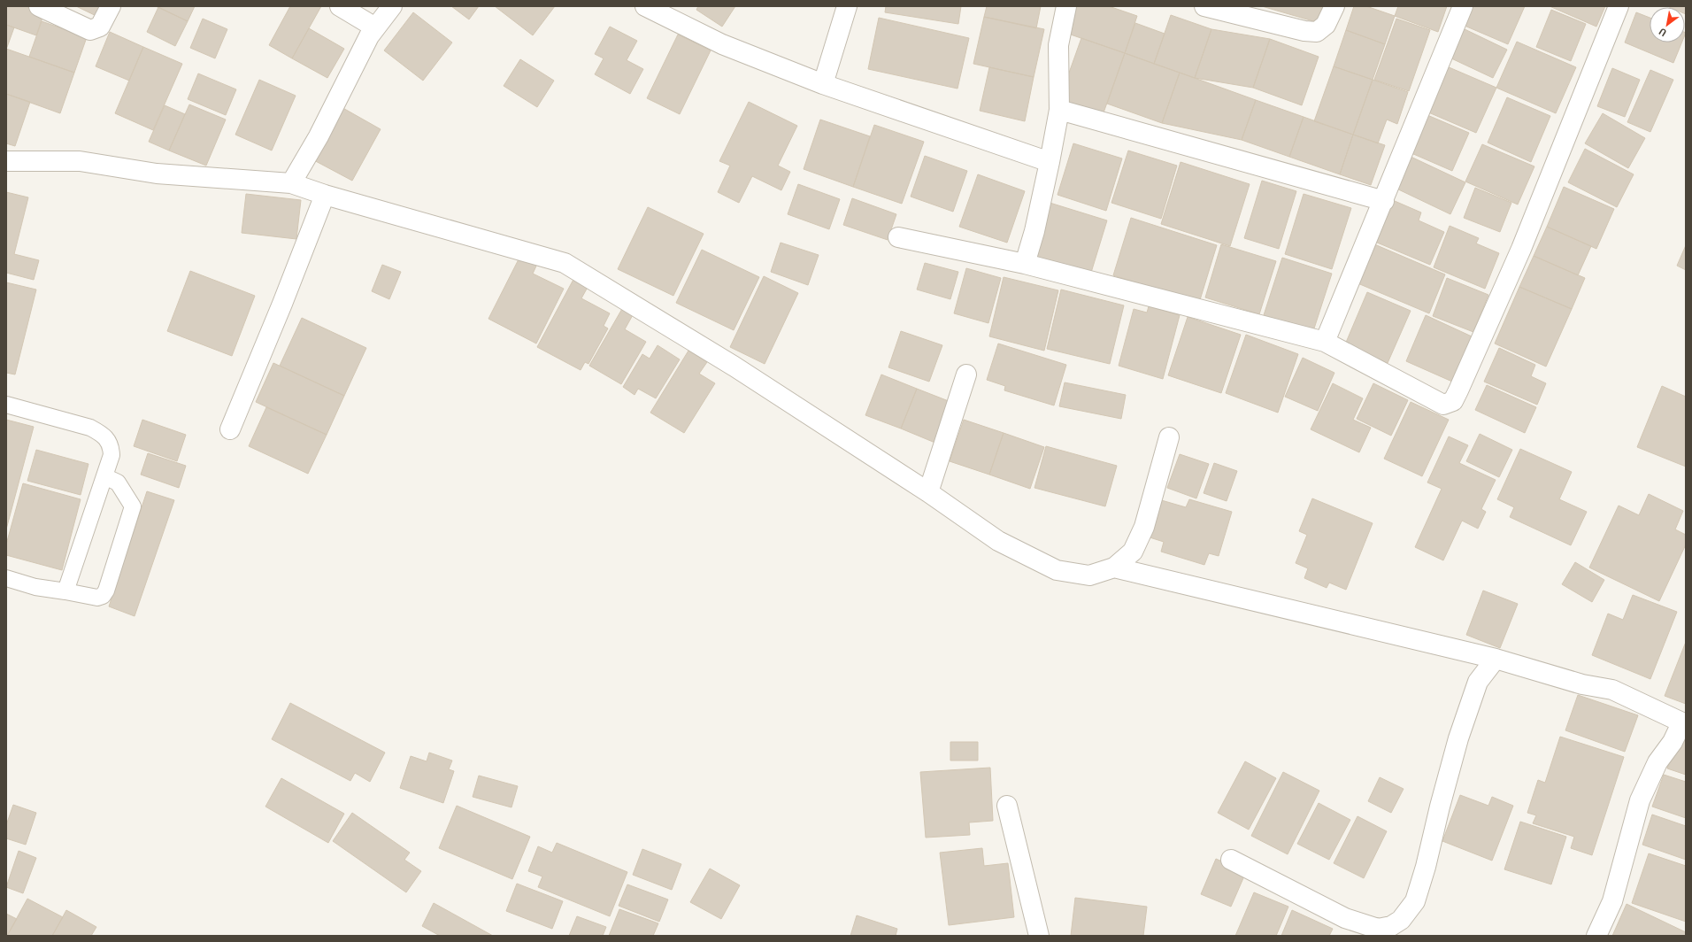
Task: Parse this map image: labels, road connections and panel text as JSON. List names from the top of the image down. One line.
{"north":"bottom left"}
